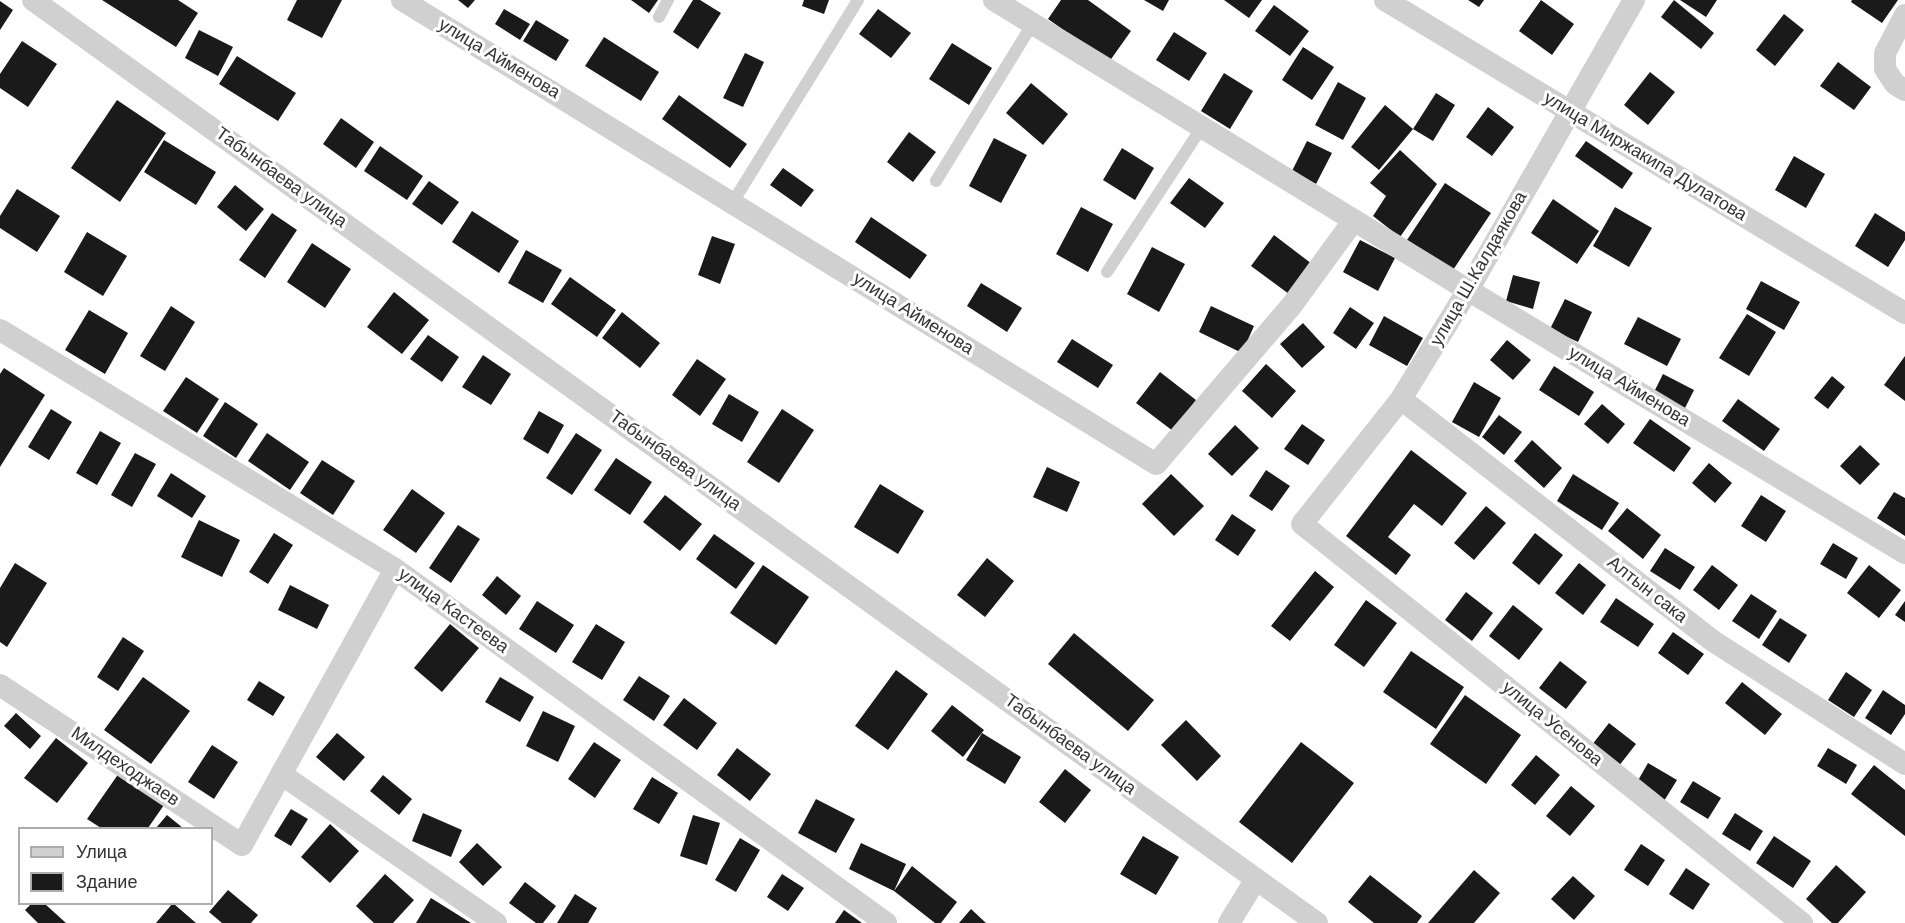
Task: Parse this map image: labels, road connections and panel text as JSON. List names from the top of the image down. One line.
{"streets":{"street":["улица Айменова","улица Миржакипа Дулатова","Табынбаева улица","улица Ш.Калдаякова","Алтын сака","улица Кастеева","улица Усенова","Милдеходжаев"]},"crossings":[["улица Айменова","улица Ш.Калдаякова"],["улица Миржакипа Дулатова","улица Ш.Калдаякова"],["улица Ш.Калдаякова","Алтын сака"],["улица Ш.Калдаякова","улица Усенова"],["улица Кастеева","Милдеходжаев"]],"legend":["Улица","Здание"]}
